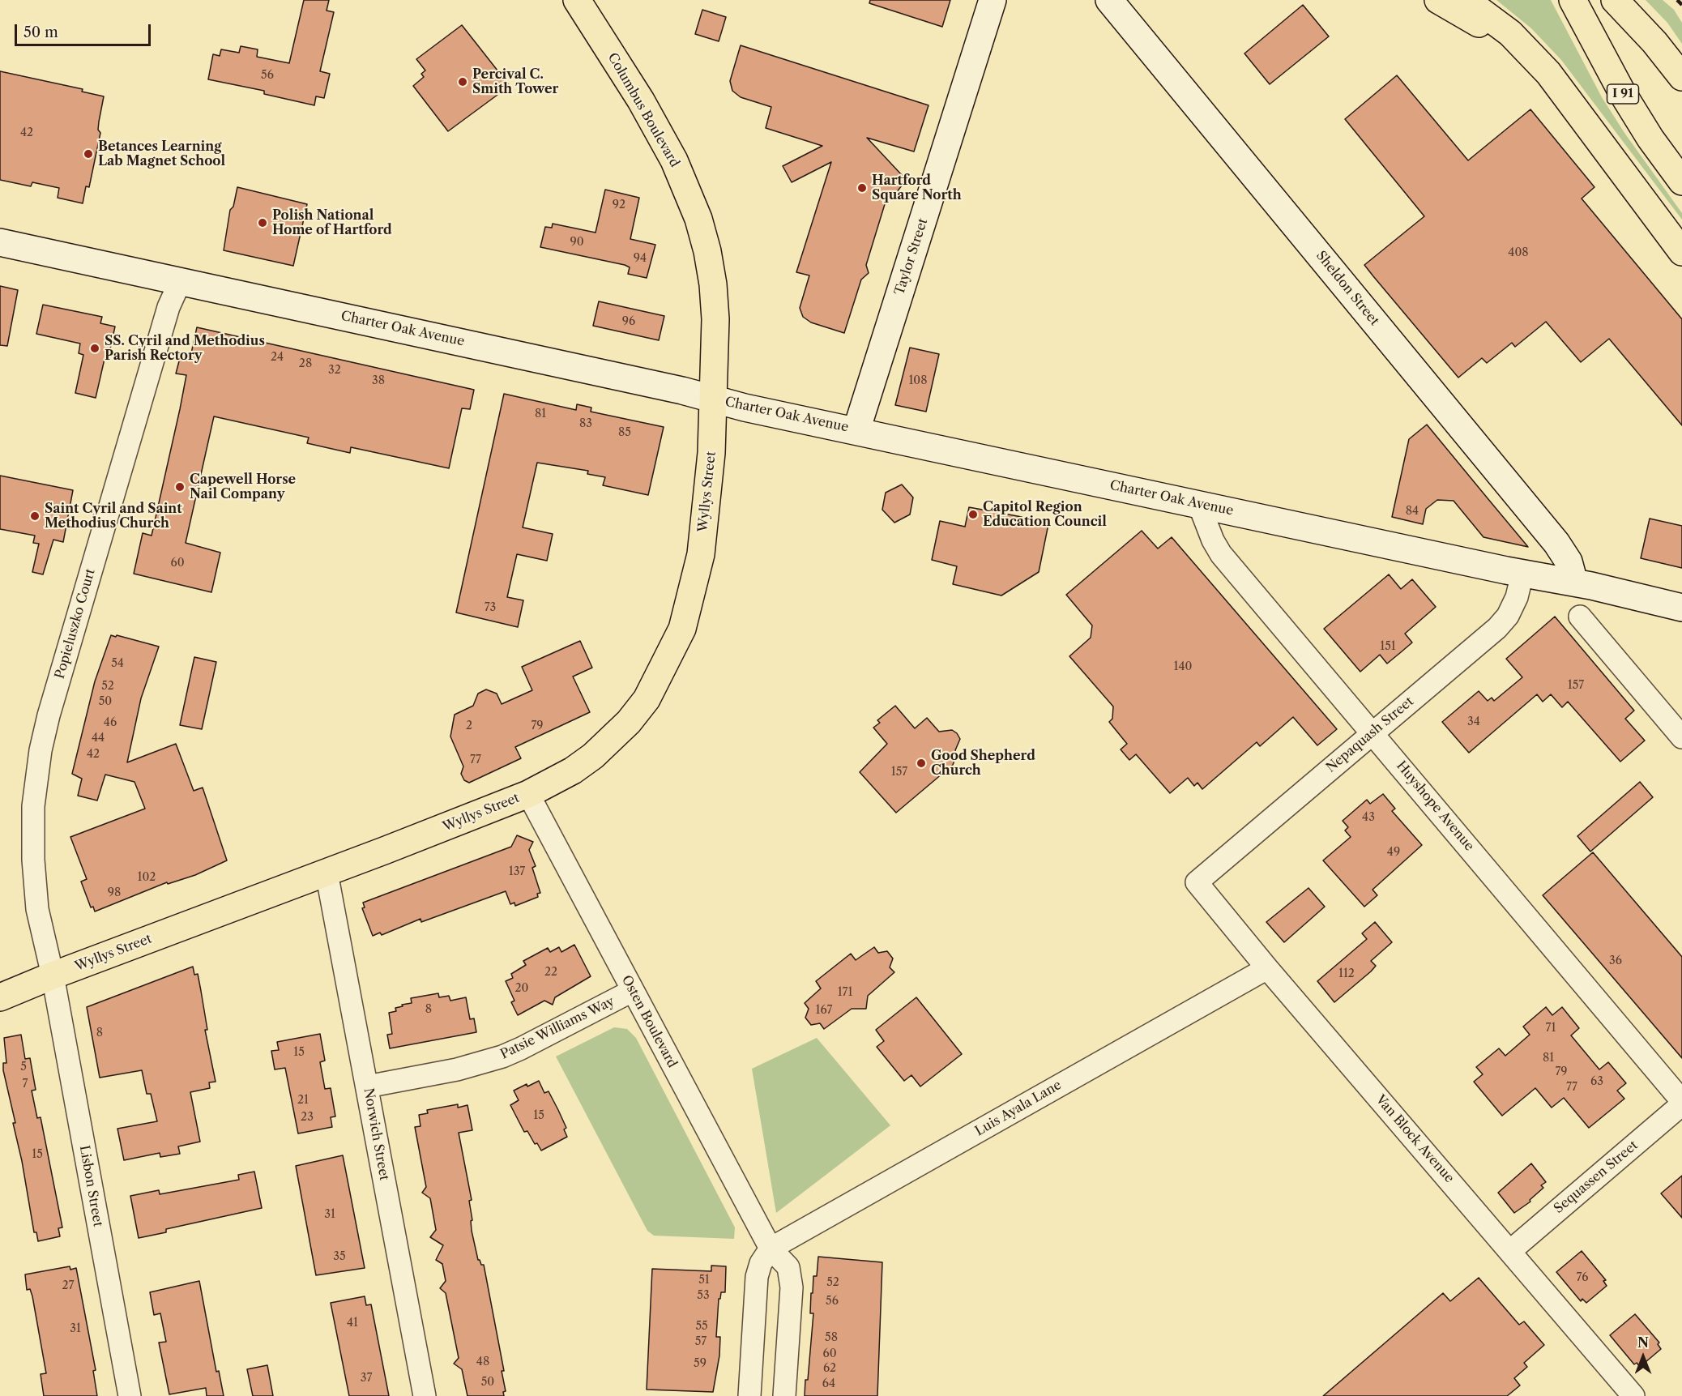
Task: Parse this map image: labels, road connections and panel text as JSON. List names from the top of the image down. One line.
{"streets":{"main road":["I 91","Columbus Boulevard","Wyllys Street"],"street":["Taylor Street","Sheldon Street","Charter Oak Avenue","Popieluszko Court","Nepaquash Street","Huyshope Avenue","Osten Boulevard","Patsie Williams Way","Luis Ayala Lane","Norwich Street","Van Block Avenue","Sequassen Street","Lisbon Street"]},"crossings":[["Columbus Boulevard","Charter Oak Avenue"],["Columbus Boulevard","Wyllys Street"],["Taylor Street","Charter Oak Avenue"],["Sheldon Street","Charter Oak Avenue"],["Charter Oak Avenue","Wyllys Street"],["Charter Oak Avenue","Popieluszko Court"],["Charter Oak Avenue","Nepaquash Street"],["Charter Oak Avenue","Huyshope Avenue"],["Wyllys Street","Popieluszko Court"],["Wyllys Street","Osten Boulevard"],["Wyllys Street","Norwich Street"],["Wyllys Street","Lisbon Street"],["Popieluszko Court","Lisbon Street"],["Nepaquash Street","Huyshope Avenue"],["Nepaquash Street","Van Block Avenue"],["Huyshope Avenue","Sequassen Street"],["Osten Boulevard","Patsie Williams Way"],["Osten Boulevard","Luis Ayala Lane"],["Patsie Williams Way","Norwich Street"],["Luis Ayala Lane","Van Block Avenue"],["Van Block Avenue","Sequassen Street"]],"places":["Percival C. Smith Tower","Betances Learning Lab Magnet School","Hartford Square North","Polish National Home of Hartford","SS. Cyril and Methodius Parish Rectory","Capewell Horse Nail Company","Capitol Region Education Council","Saint Cyril and Saint Methodius Church","Good Shepherd Church"],"house_numbers":["56","42","92","90","408","94","96","24","28","32","38","108","81","83","85","84","60","73","151","54","140","157","52","50","34","46","2","79","44","42","77","157","43","49","137","102","98","36","22","112","20","171","8","167","71","8","15","81","5","79","63","7","77","21","15","23","15","31","35","76","51","52","27","53","56","41","55","31","58","57","60","48","59","62","37","50","64"],"scale_bar":"50 m","north":"top"}
